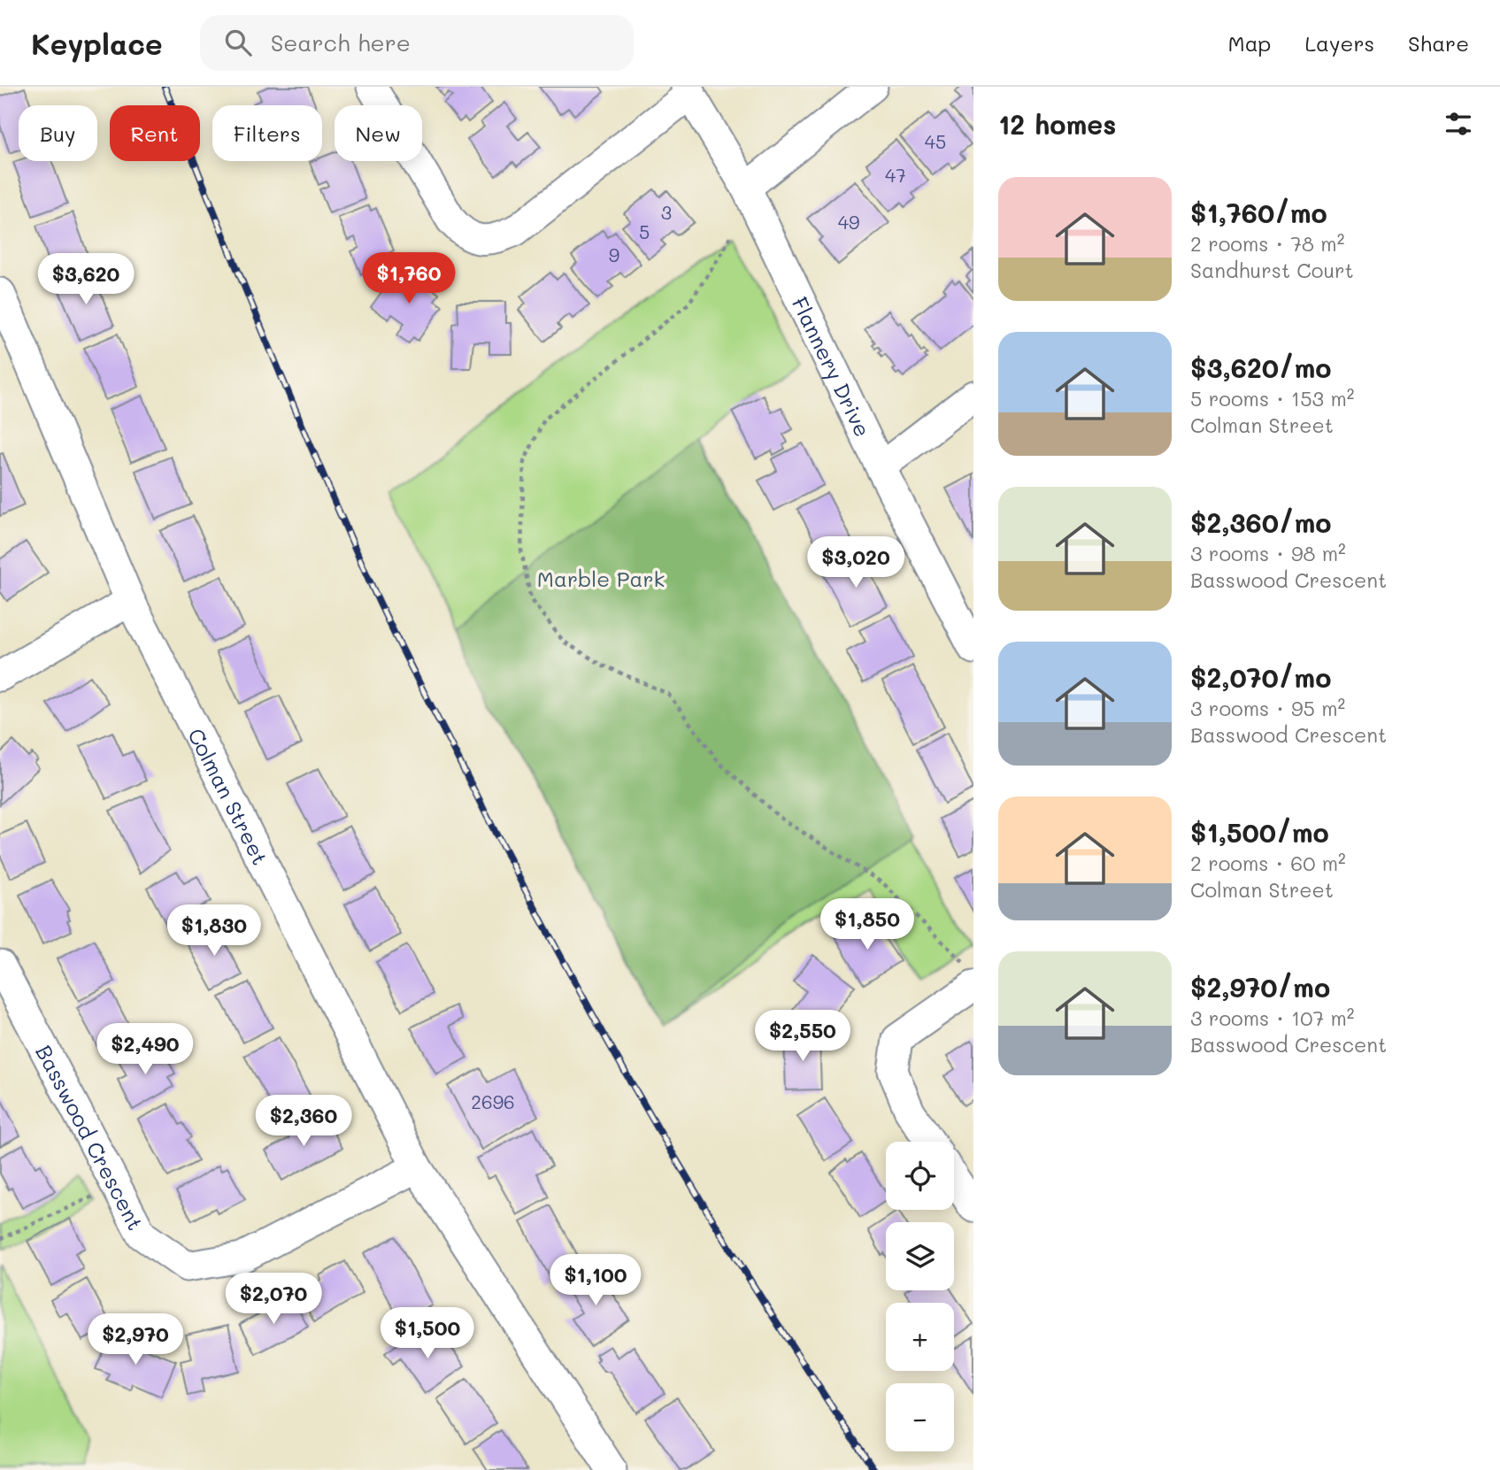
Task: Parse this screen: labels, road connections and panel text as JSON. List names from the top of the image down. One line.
{"streets":{"street":["Flannery Drive","Colman Street","Basswood Crescent"]},"crossings":[["Colman Street","Basswood Crescent"]],"parks":["Marble Park"],"house_numbers":["45","47","3","49","5","9","2696"],"page":{"header":"Keyplace","search":"Search here","nav":["Map","Layers","Share"],"heading":"12 homes","chip":["Buy","Rent","Filters","New"],"list":[{"name":"$1,760/mo","note":"2 rooms · 78 m² · Sandhurst Court"},{"name":"$3,620/mo","note":"5 rooms · 153 m² · Colman Street"},{"name":"$2,360/mo","note":"3 rooms · 98 m² · Basswood Crescent"},{"name":"$2,070/mo","note":"3 rooms · 95 m² · Basswood Crescent"},{"name":"$1,500/mo","note":"2 rooms · 60 m² · Colman Street"},{"name":"$2,970/mo","note":"3 rooms · 107 m² · Basswood Crescent"}],"price":["$1,760","$3,620","$3,020","$1,850","$1,830","$2,550","$2,490","$2,360","$1,100","$2,070","$1,500","$2,970"],"map_buttons":["+","−"]}}
